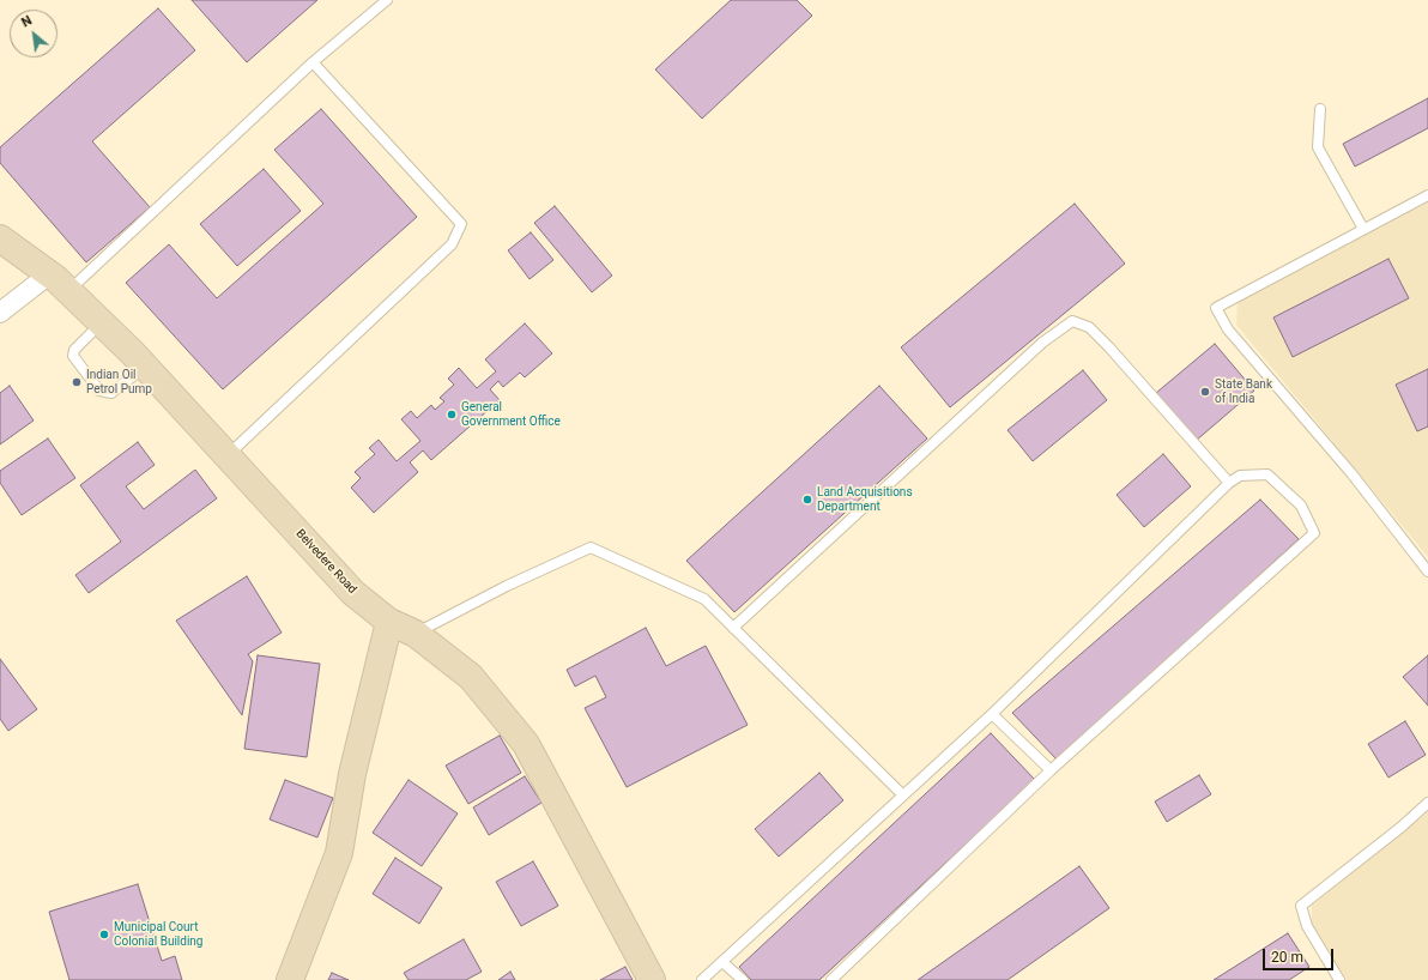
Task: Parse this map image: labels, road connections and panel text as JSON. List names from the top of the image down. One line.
{"streets":{"main road":["Belvedere Road"]},"places":["Indian Oil Petrol Pump","State Bank of India","General Government Office","Land Acquisitions Department","Municipal Court Colonial Building"],"scale_bar":"20 m","north":"top left"}
